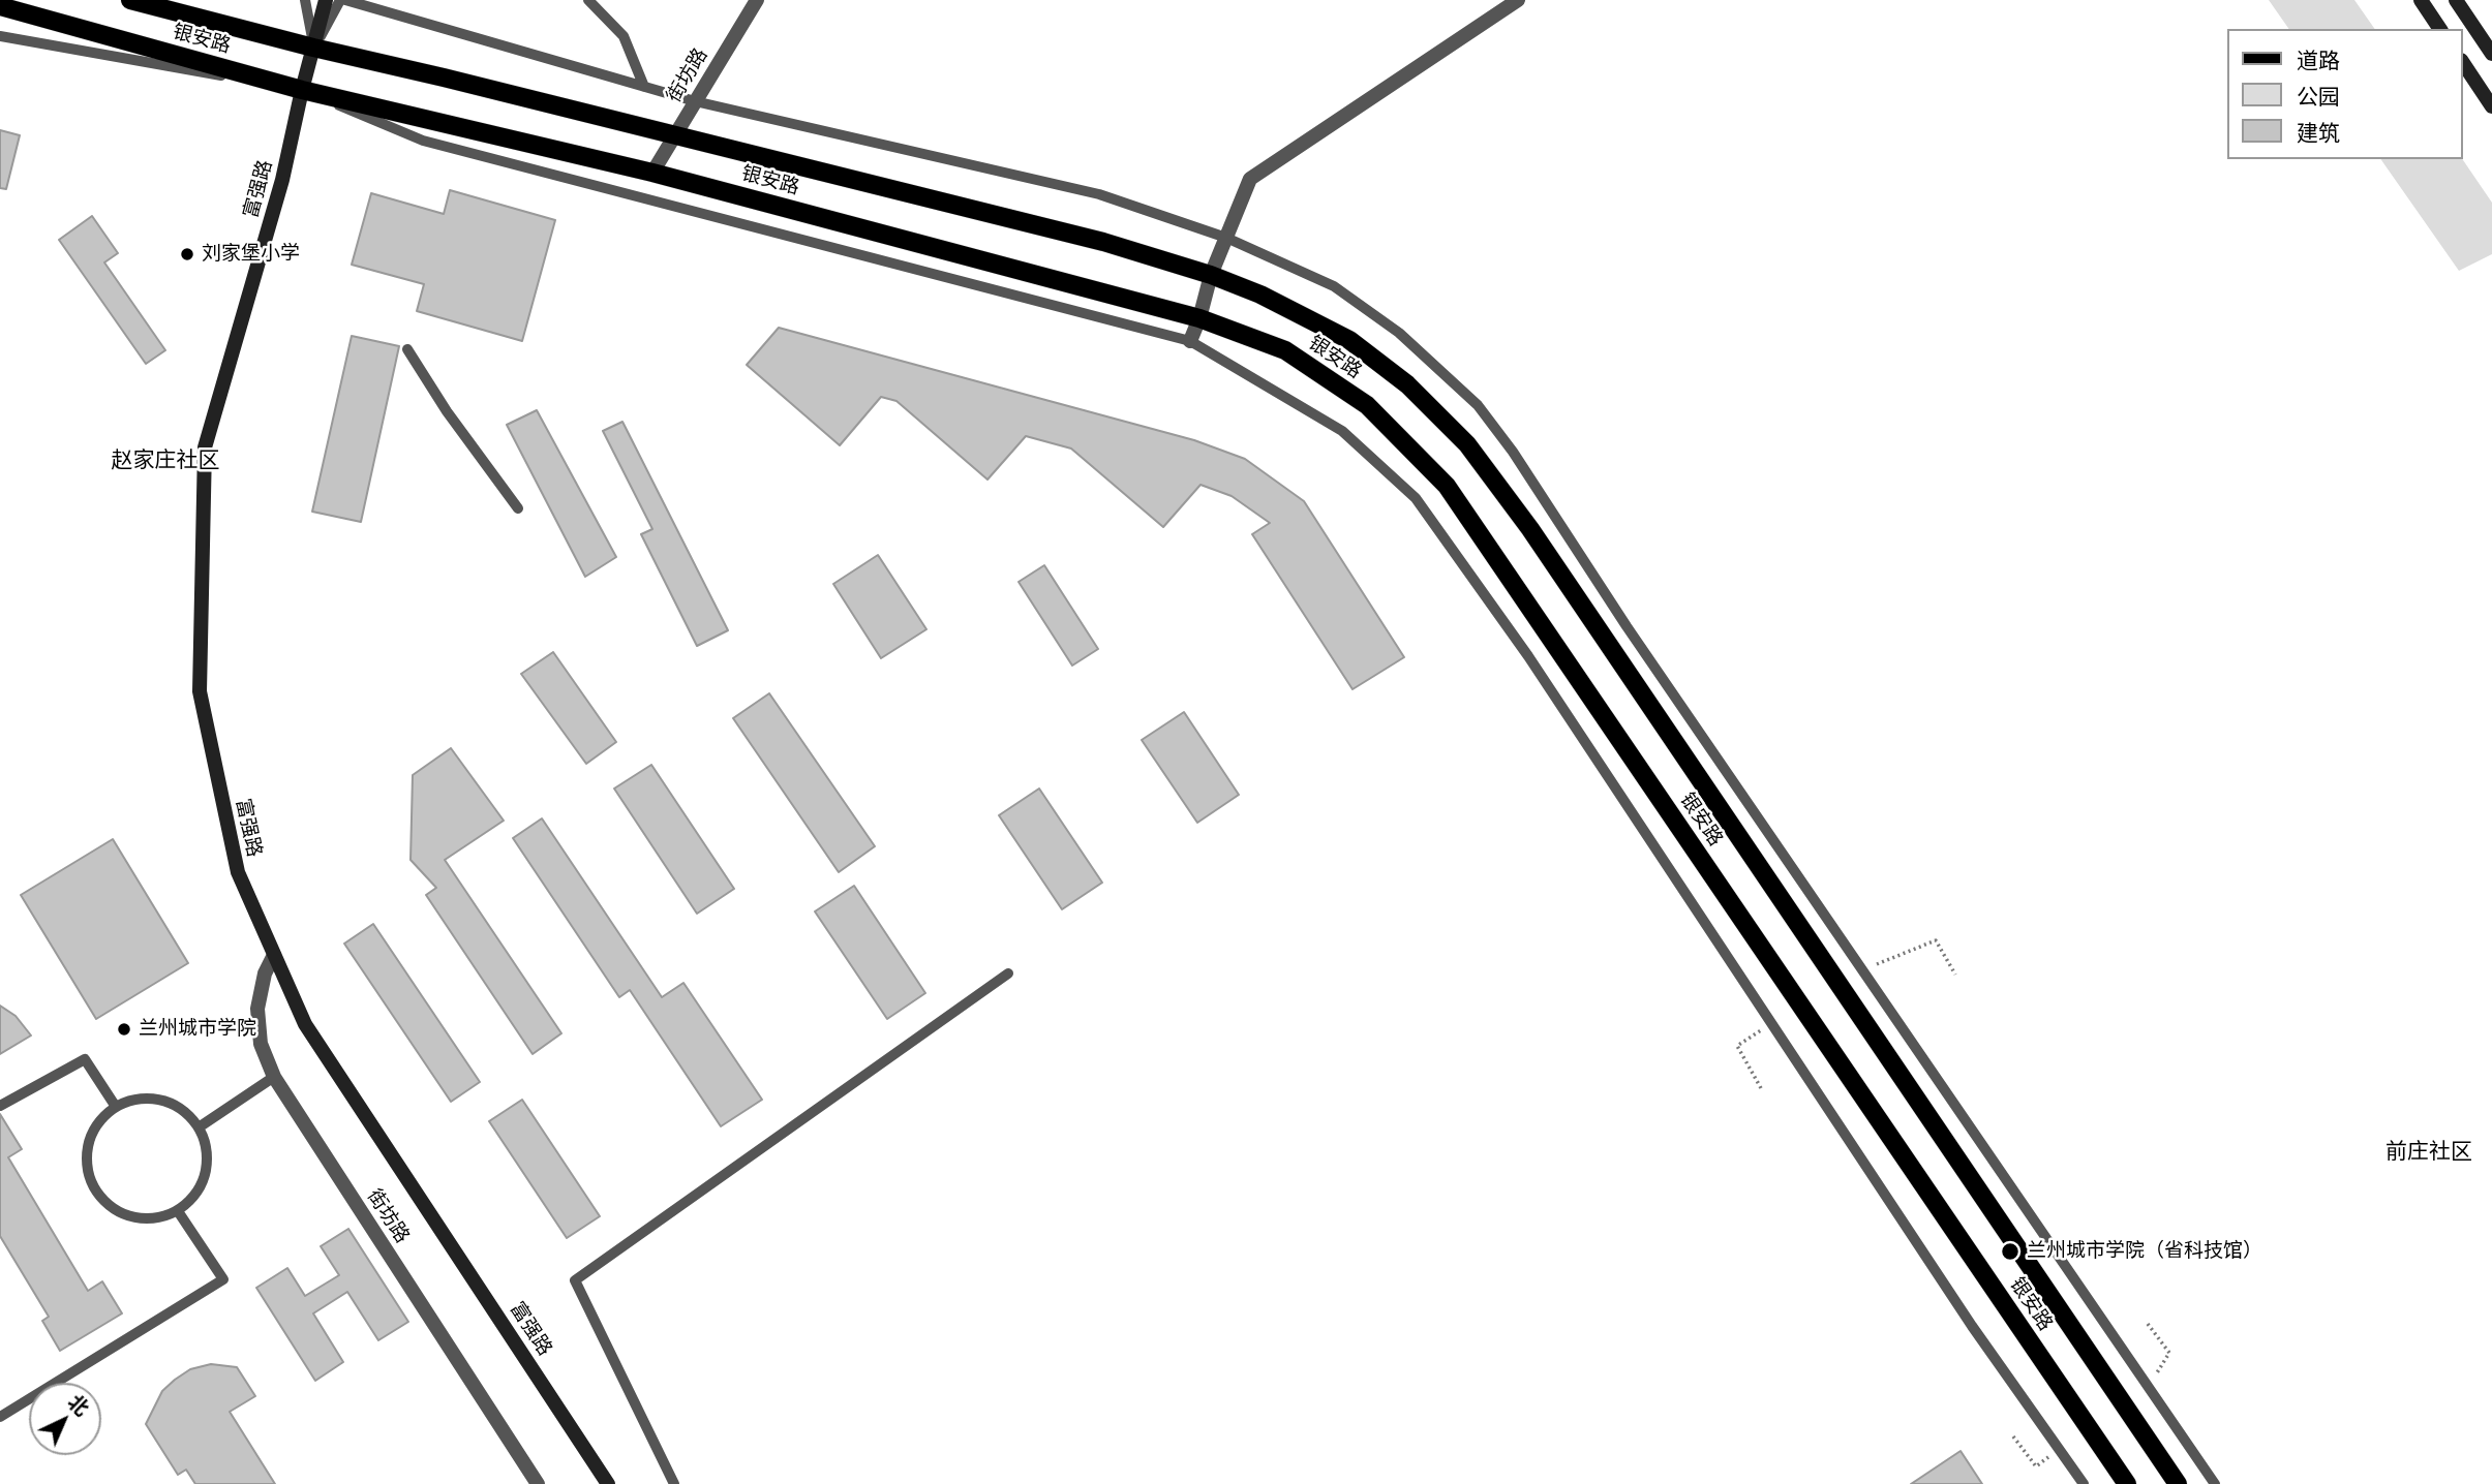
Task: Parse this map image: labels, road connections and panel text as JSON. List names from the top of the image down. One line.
{"streets":{"main road":["银安路","富强路"],"street":["街坊路"]},"crossings":[["银安路","街坊路"],["银安路","富强路"],["街坊路","富强路"]],"districts":["赵家庄社区","前庄社区"],"places":["刘家堡小学","兰州城市学院","兰州城市学院（省科技馆）"],"legend":["道路","公园","建筑"],"north":"top right"}
